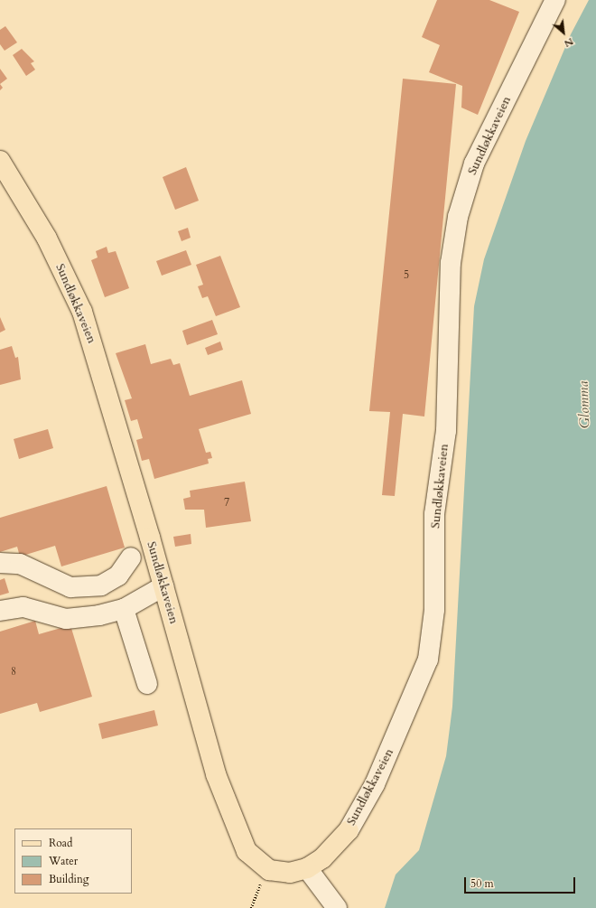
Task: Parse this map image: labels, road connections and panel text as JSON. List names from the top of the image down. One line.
{"streets":{"main road":["Sundløkkaveien"]},"water":["Glomma"],"house_numbers":["5","7","8"],"legend":["Road","Water","Building"],"scale_bar":"50 m","north":"bottom right"}
